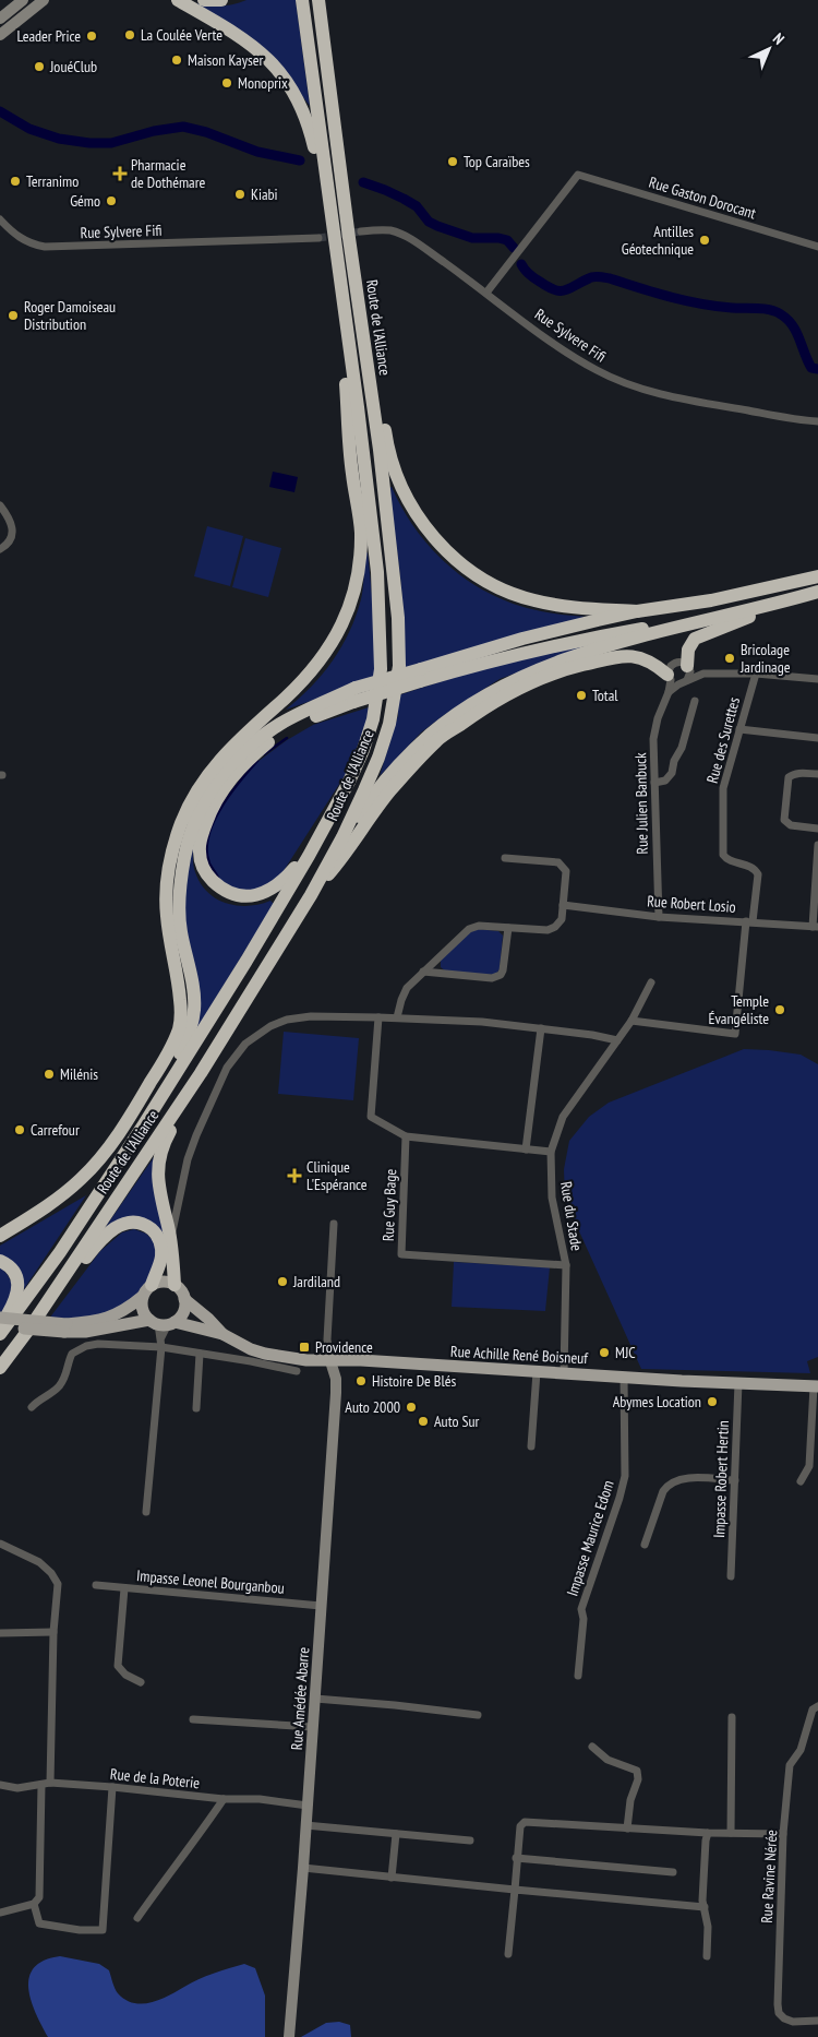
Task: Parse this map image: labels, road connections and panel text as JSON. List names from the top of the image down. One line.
{"streets":{"highway":["Route de l'Alliance"],"main road":["Rue Achille René Boisneuf"],"street":["Rue Gaston Dorocant","Rue Sylvere Fifi","Rue des Surettes","Rue Julien Banbuck","Rue Robert Losio","Rue Guy Bage","Rue du Stade","Impasse Robert Hertin","Impasse Maurice Edom","Impasse Leonel Bourganbou","Rue Amédée Abarre","Rue de la Poterie","Rue Ravine Nérée"]},"crossings":[["Rue Gaston Dorocant","Rue Sylvere Fifi"],["Rue des Surettes","Rue Robert Losio"],["Rue Julien Banbuck","Rue Robert Losio"],["Rue Guy Bage","Rue du Stade"],["Rue du Stade","Rue Achille René Boisneuf"],["Rue Achille René Boisneuf","Impasse Robert Hertin"],["Rue Achille René Boisneuf","Impasse Maurice Edom"],["Rue Achille René Boisneuf","Rue Amédée Abarre"],["Impasse Leonel Bourganbou","Rue Amédée Abarre"],["Rue Amédée Abarre","Rue de la Poterie"]],"places":{"other":["La Coulée Verte","Leader Price","Maison Kayser","JouéClub","Monoprix","Top Caraïbes","Terranimo","Kiabi","Gémo","Antilles Géotechnique","Roger Damoiseau Distribution","Bricolage Jardinage","Total","Temple Évangéliste","Milénis","Carrefour","Jardiland","MJC","Histoire De Blés","Abymes Location","Auto 2000","Auto Sur"],"health":["Pharmacie de Dothémare","Clinique L'Espérance"],"transit":["Providence"]},"north":"top right"}
